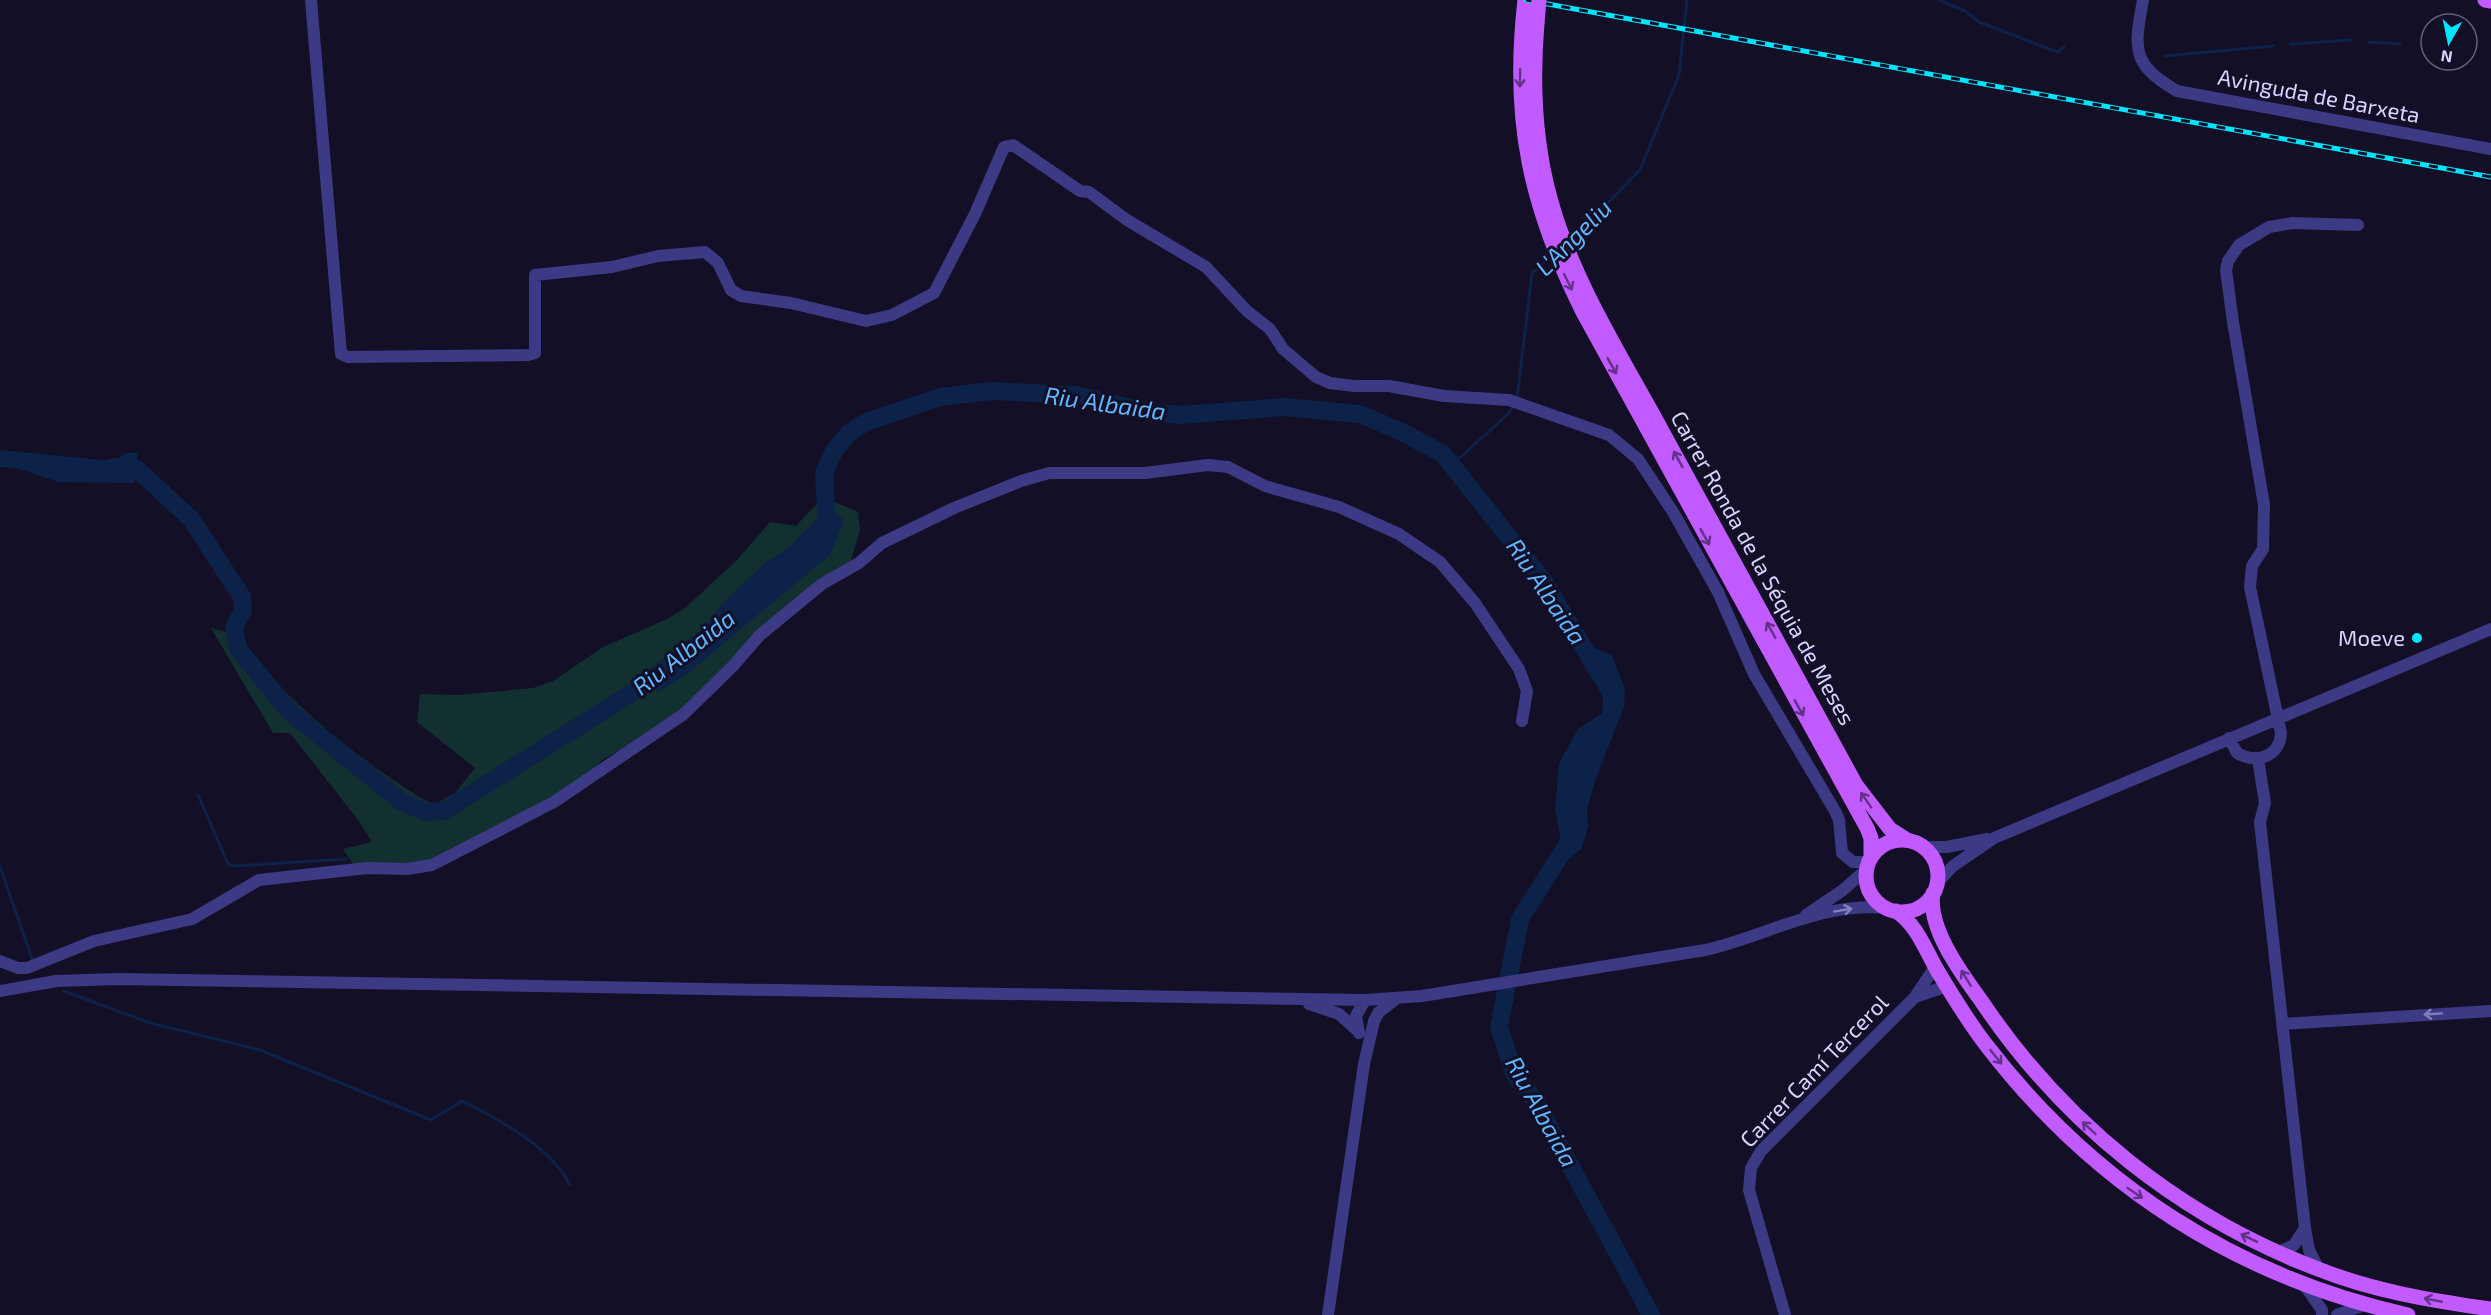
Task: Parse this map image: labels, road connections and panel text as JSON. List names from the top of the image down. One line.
{"streets":{"main road":["Carrer Ronda de la Séquia de Meses"],"street":["Avinguda de Barxeta","Carrer Camí Tercerol"]},"water":["L'Angeliu","Riu Albaida"],"places":["Moeve"],"north":"bottom"}
